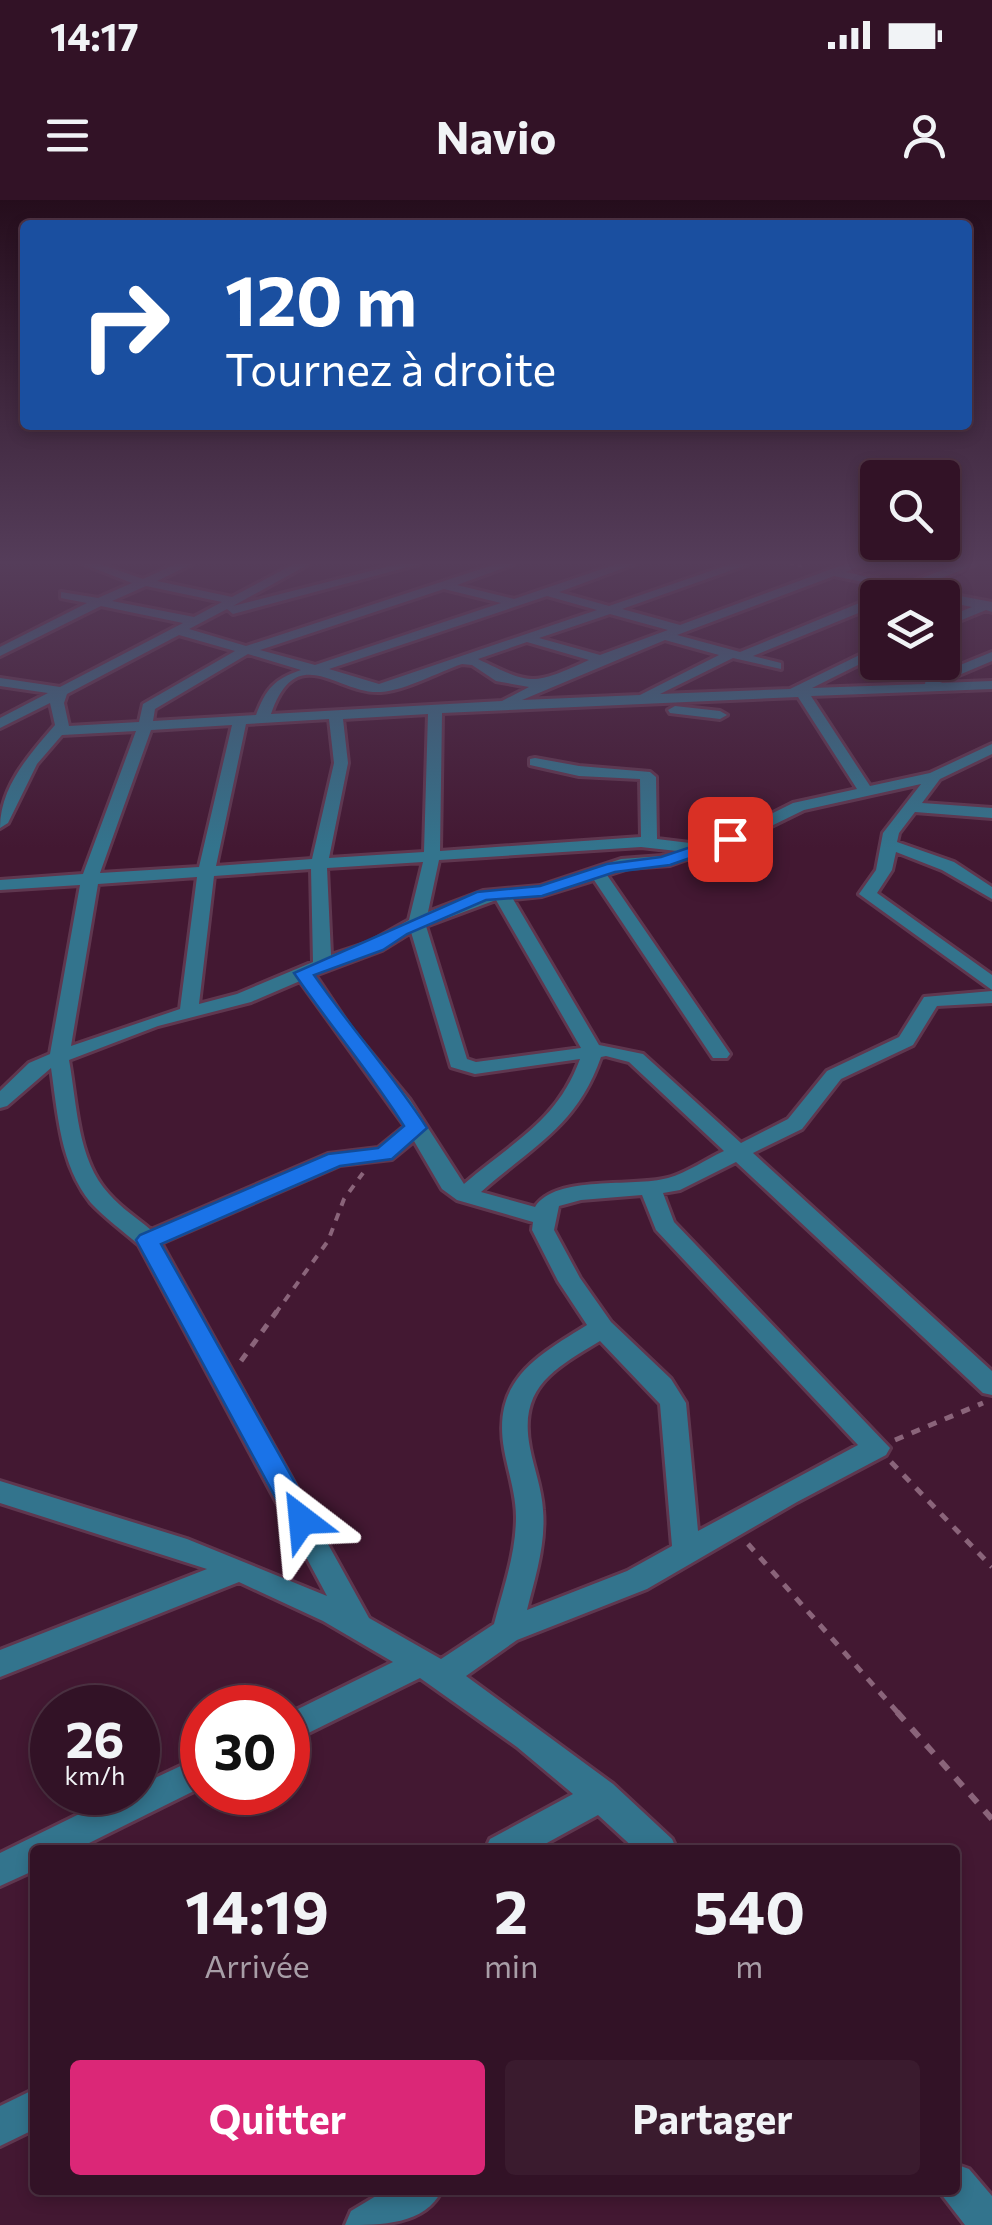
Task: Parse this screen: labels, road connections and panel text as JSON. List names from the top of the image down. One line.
{"page":{"status":"14:17","header":"Navio","turn":["120 m","Tournez à droite"],"speed":"26 km/h","limit":"30","eta":["14:19","Arrivée","2","min","540","m"],"buttons":["Quitter","Partager"]}}
